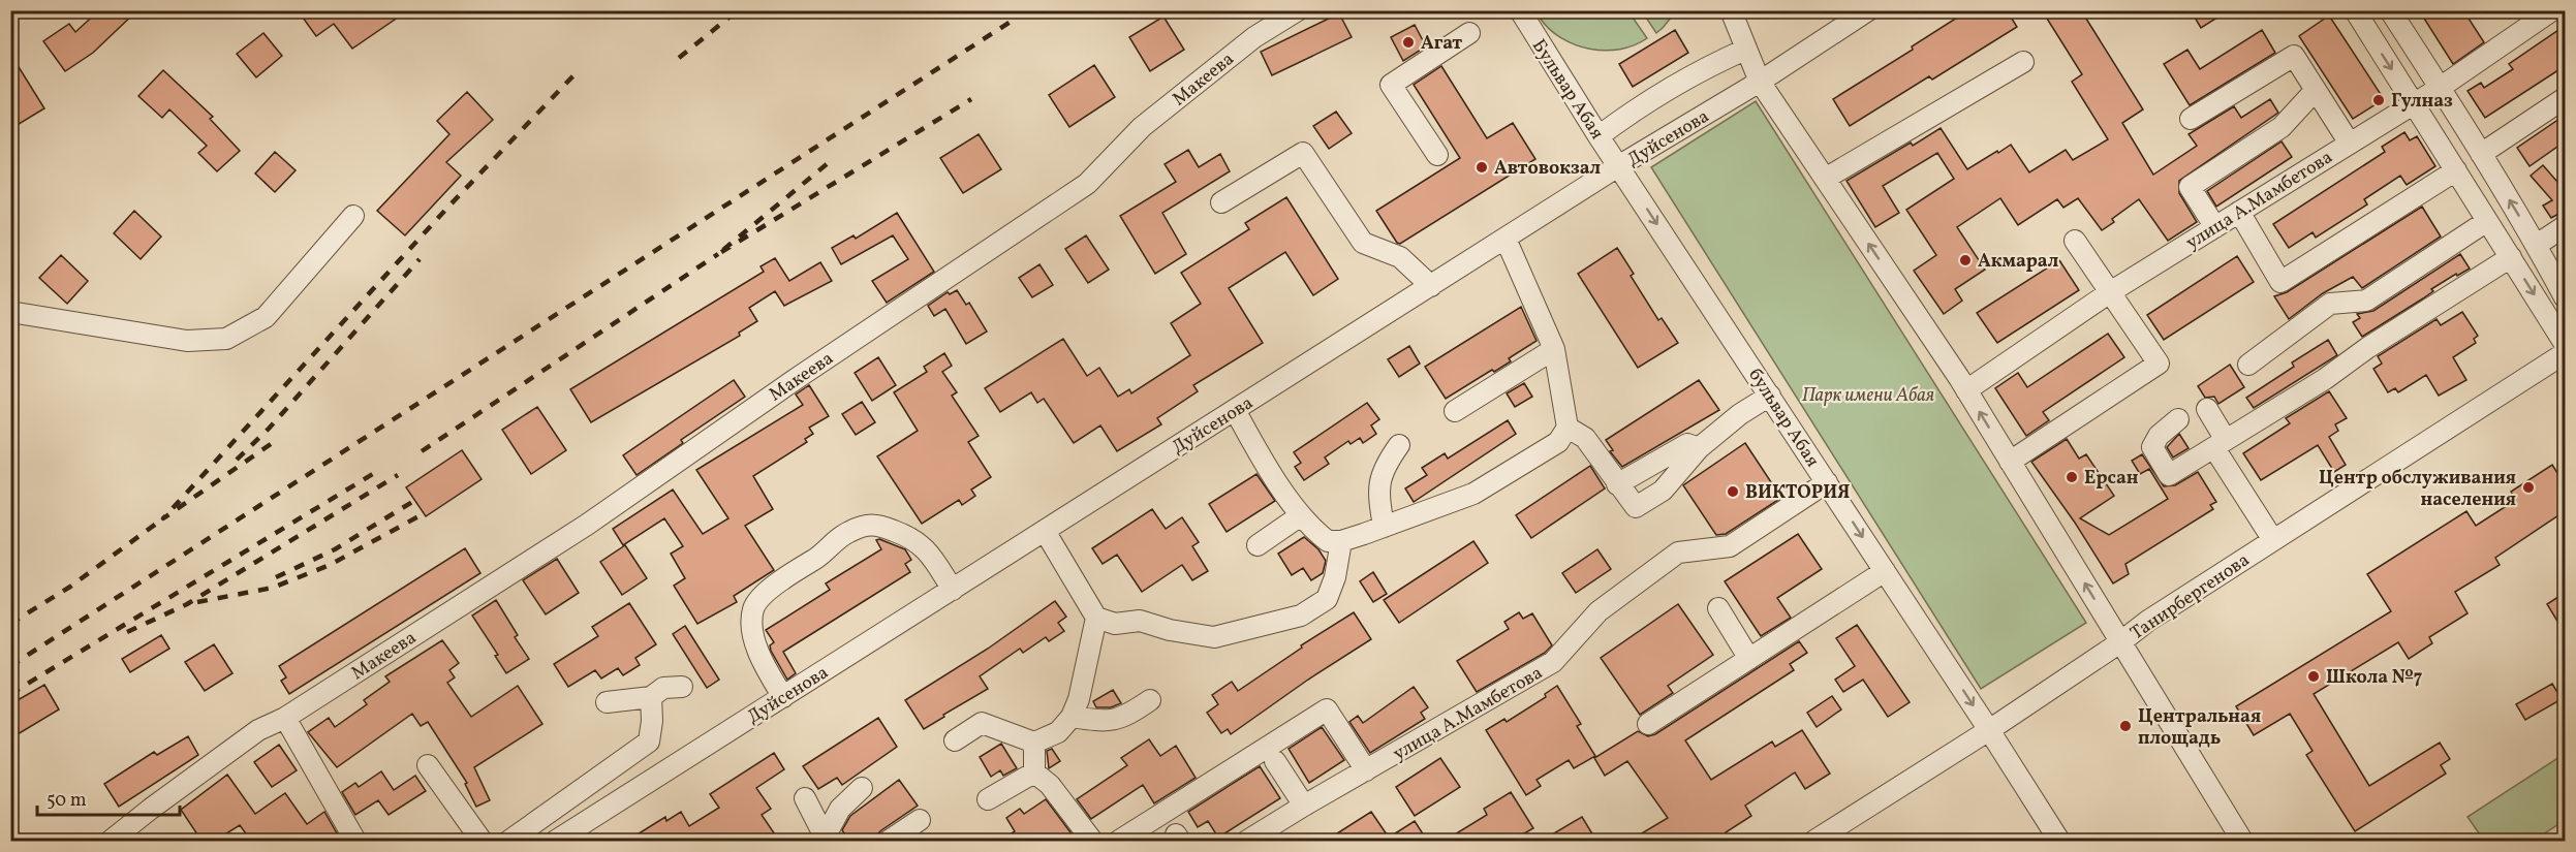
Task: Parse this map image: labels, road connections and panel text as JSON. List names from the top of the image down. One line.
{"streets":{"street":["Макеева","Бульвар Абая","Дуйсенова","улица А.Мамбетова","бульвар Абая","Танирбергенова"]},"crossings":[["Бульвар Абая","Дуйсенова"],["Бульвар Абая","бульвар Абая"],["Дуйсенова","бульвар Абая"],["улица А.Мамбетова","бульвар Абая"],["бульвар Абая","Танирбергенова"]],"parks":["Парк имени Абая"],"places":["Агат","Гулназ","Автовокзал","Акмарал","Ерсан","Центр обслуживания населения","ВИКТОРИЯ","Школа №7","Центральная площадь"],"scale_bar":"50 m"}
